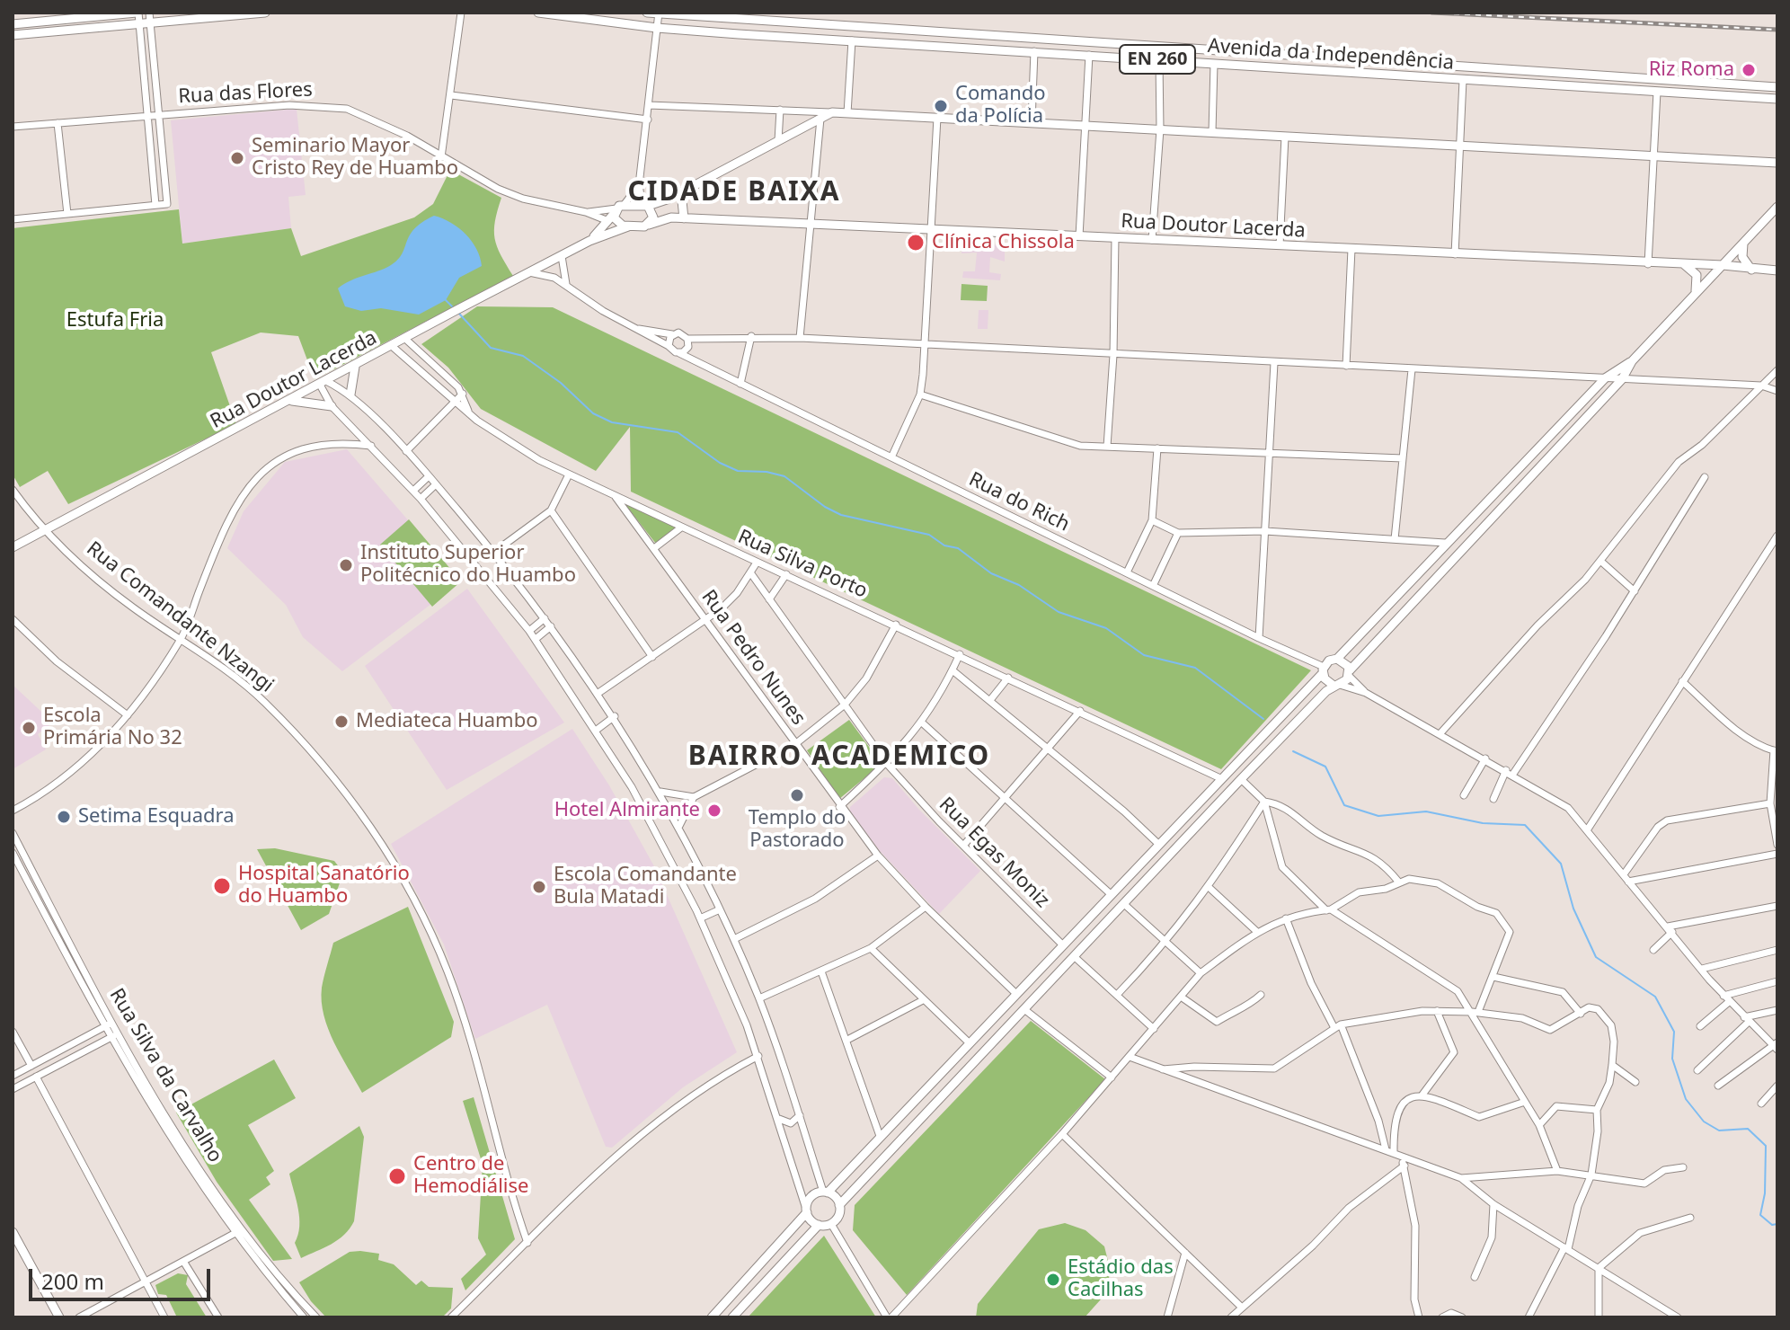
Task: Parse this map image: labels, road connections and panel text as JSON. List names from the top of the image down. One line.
{"streets":{"main road":["Avenida da Independência","EN 260","Rua Doutor Lacerda"],"street":["Rua das Flores","Rua do Rich","Rua Silva Porto","Rua Comandante Nzangi","Rua Pedro Nunes","Rua Egas Moniz","Rua Silva da Carvalho"]},"crossings":[["Rua das Flores","Rua Doutor Lacerda"],["Rua Doutor Lacerda","Rua do Rich"],["Rua Doutor Lacerda","Rua Silva Porto"],["Rua Doutor Lacerda","Rua Comandante Nzangi"],["Rua Silva Porto","Rua Pedro Nunes"]],"districts":["CIDADE BAIXA","BAIRRO ACADEMICO"],"parks":["Estufa Fria"],"places":["Riz Roma","Comando da Polícia","Seminario Mayor Cristo Rey de Huambo","Clínica Chissola","Instituto Superior Politécnico do Huambo","Mediateca Huambo","Escola Primária No 32","Templo do Pastorado","Hotel Almirante","Setima Esquadra","Hospital Sanatório do Huambo","Escola Comandante Bula Matadi","Centro de Hemodiálise","Estádio das Cacilhas"],"scale_bar":"200 m"}
